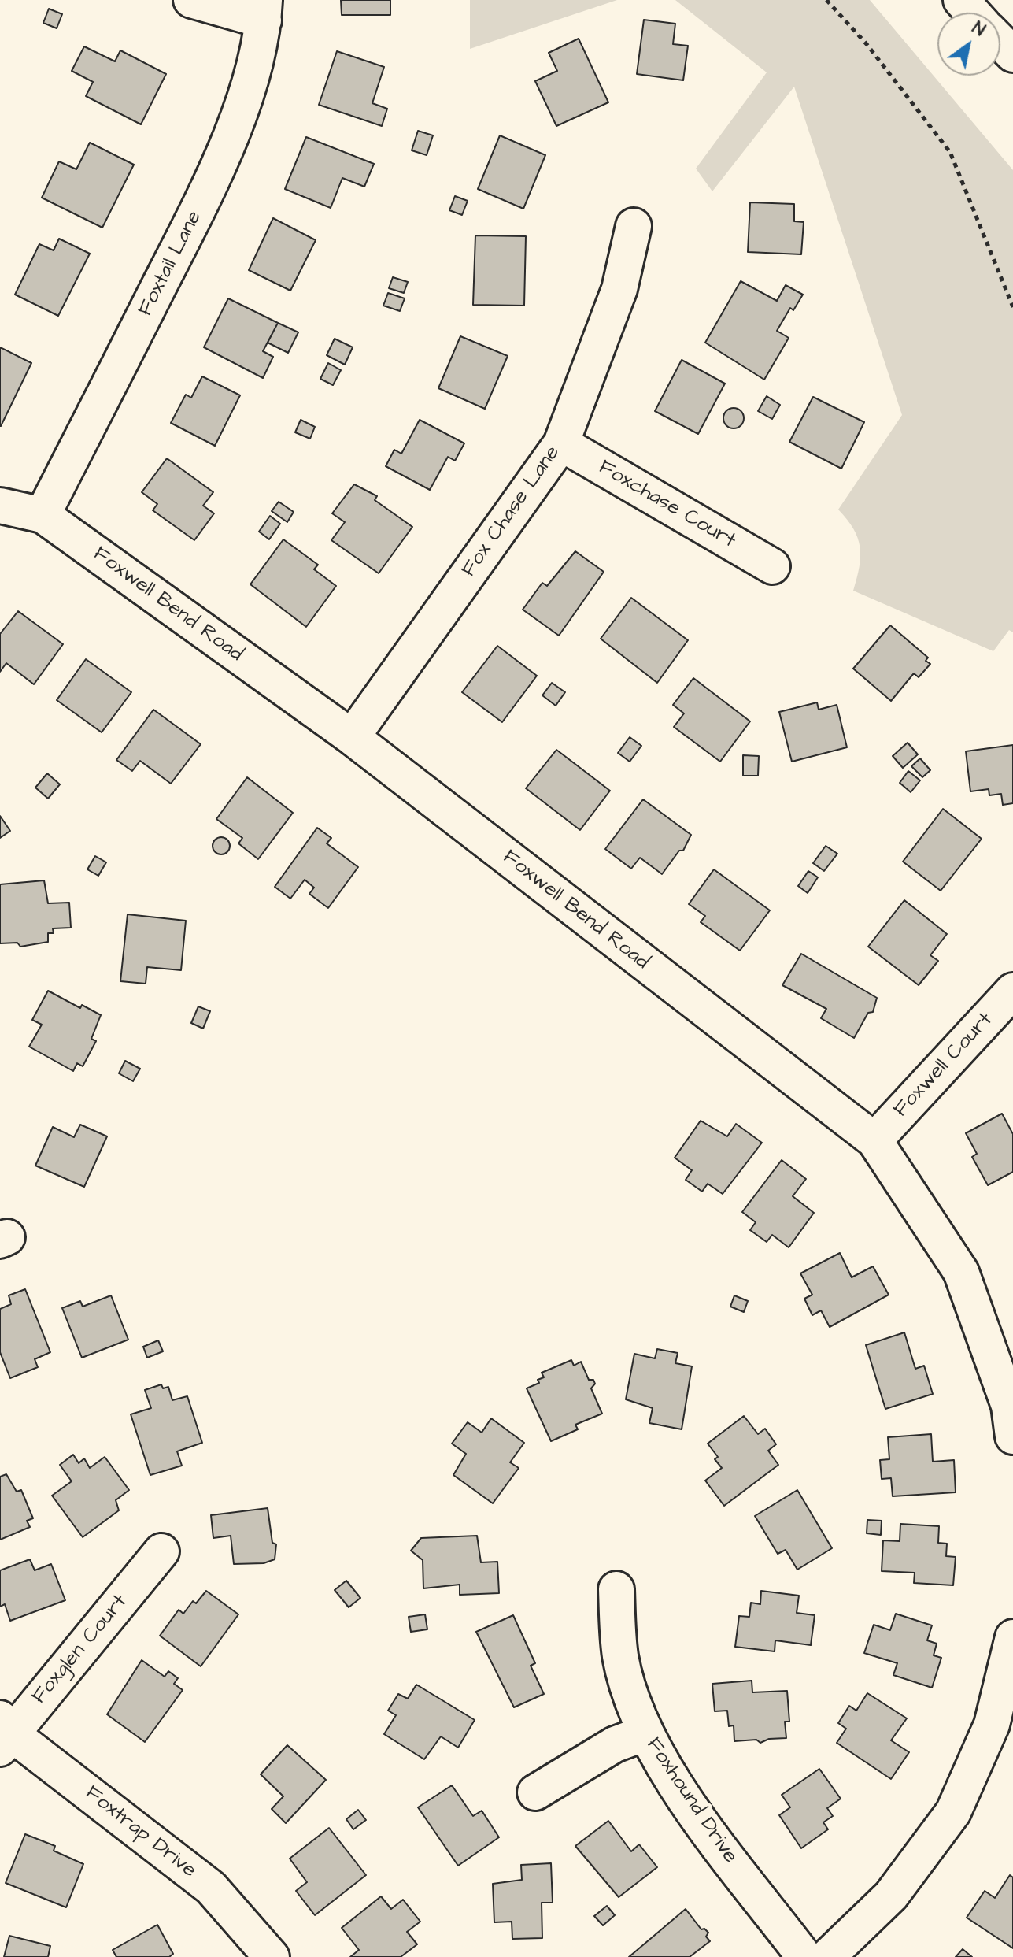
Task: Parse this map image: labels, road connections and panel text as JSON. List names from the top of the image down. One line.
{"streets":{"main road":["Foxtail Lane","Foxchase Court","Fox Chase Lane","Foxwell Bend Road","Foxwell Court","Foxglen Court","Foxhound Drive","Foxtrap Drive"]},"crossings":[["Foxtail Lane","Foxwell Bend Road"],["Foxchase Court","Fox Chase Lane"],["Fox Chase Lane","Foxwell Bend Road"],["Foxwell Bend Road","Foxwell Court"],["Foxglen Court","Foxtrap Drive"]],"north":"top right"}
